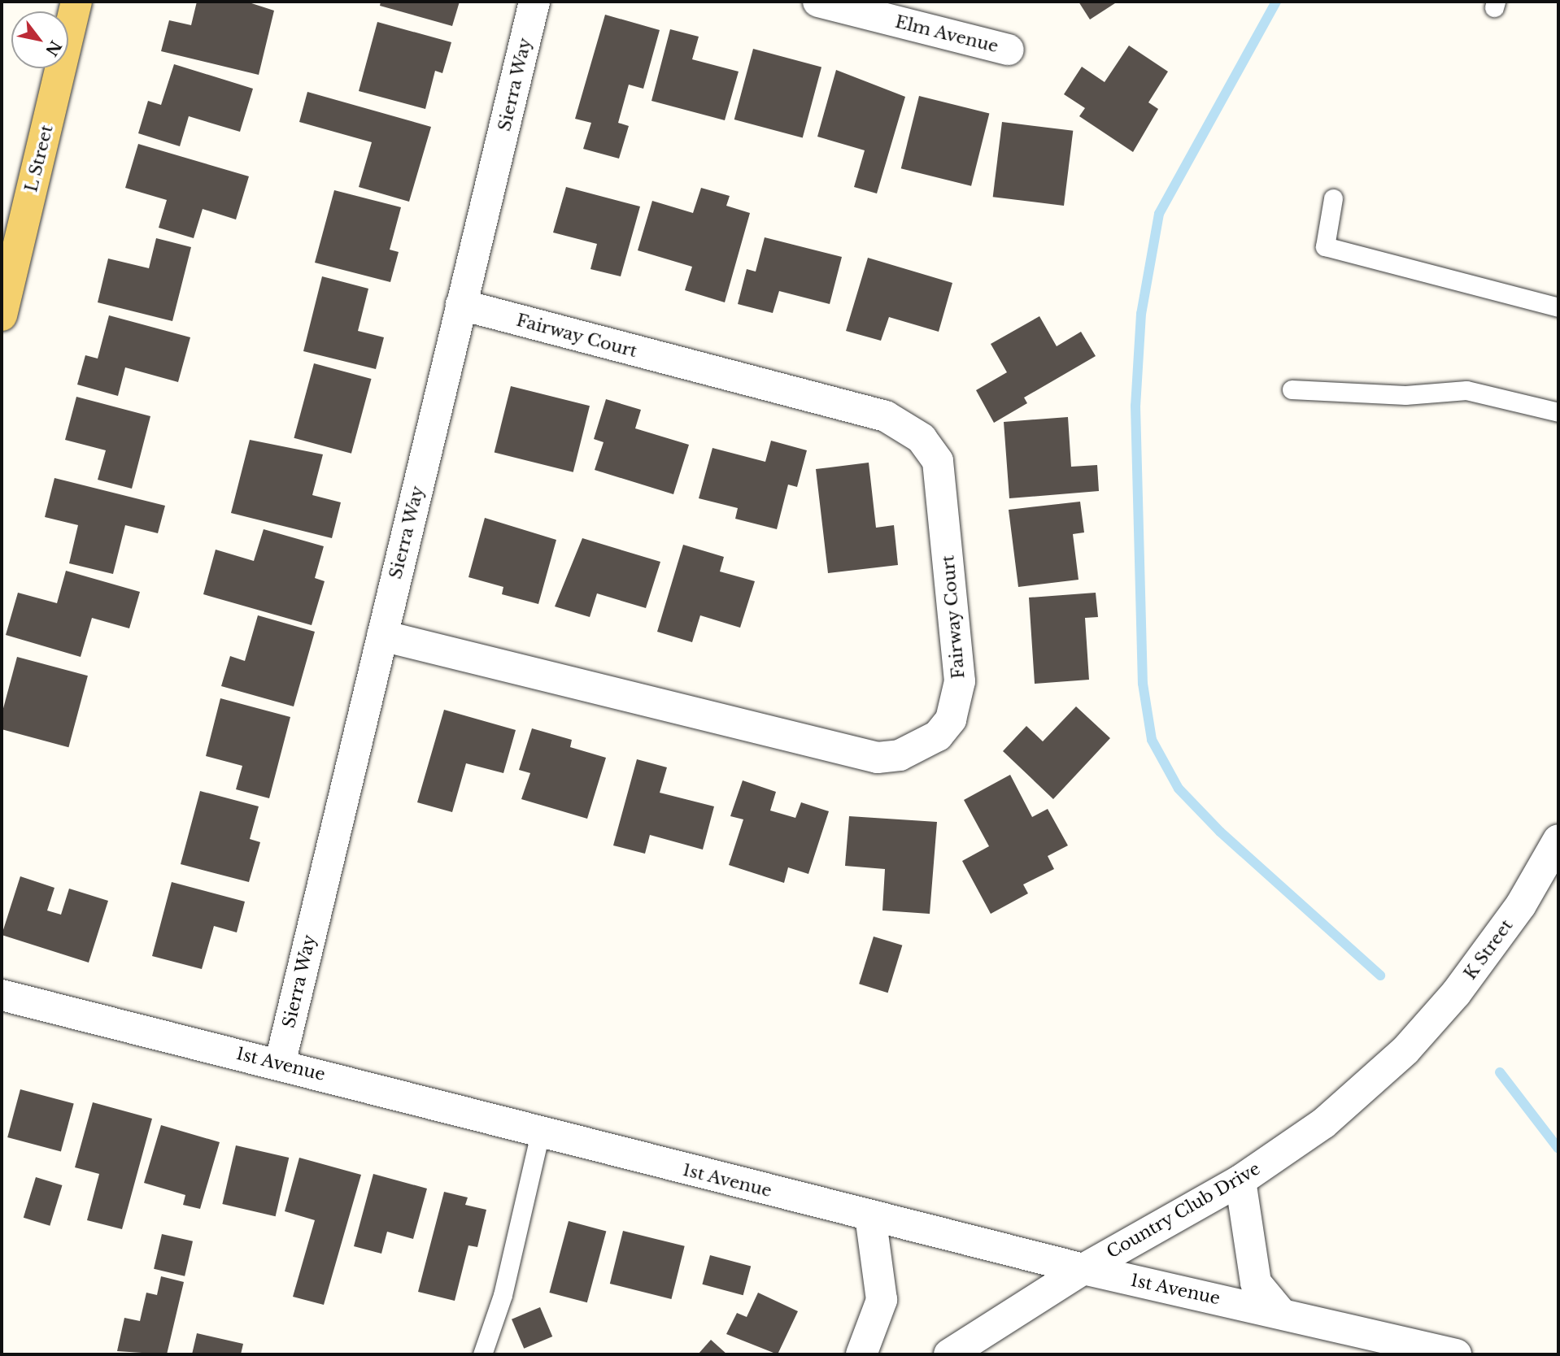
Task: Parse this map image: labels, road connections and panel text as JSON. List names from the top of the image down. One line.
{"streets":{"main road":["L Street"],"street":["Elm Avenue","Sierra Way","Fairway Court","K Street","1st Avenue","Country Club Drive"]},"crossings":[["Sierra Way","Fairway Court"],["Sierra Way","1st Avenue"],["K Street","Country Club Drive"],["1st Avenue","Country Club Drive"]],"north":"bottom right"}
